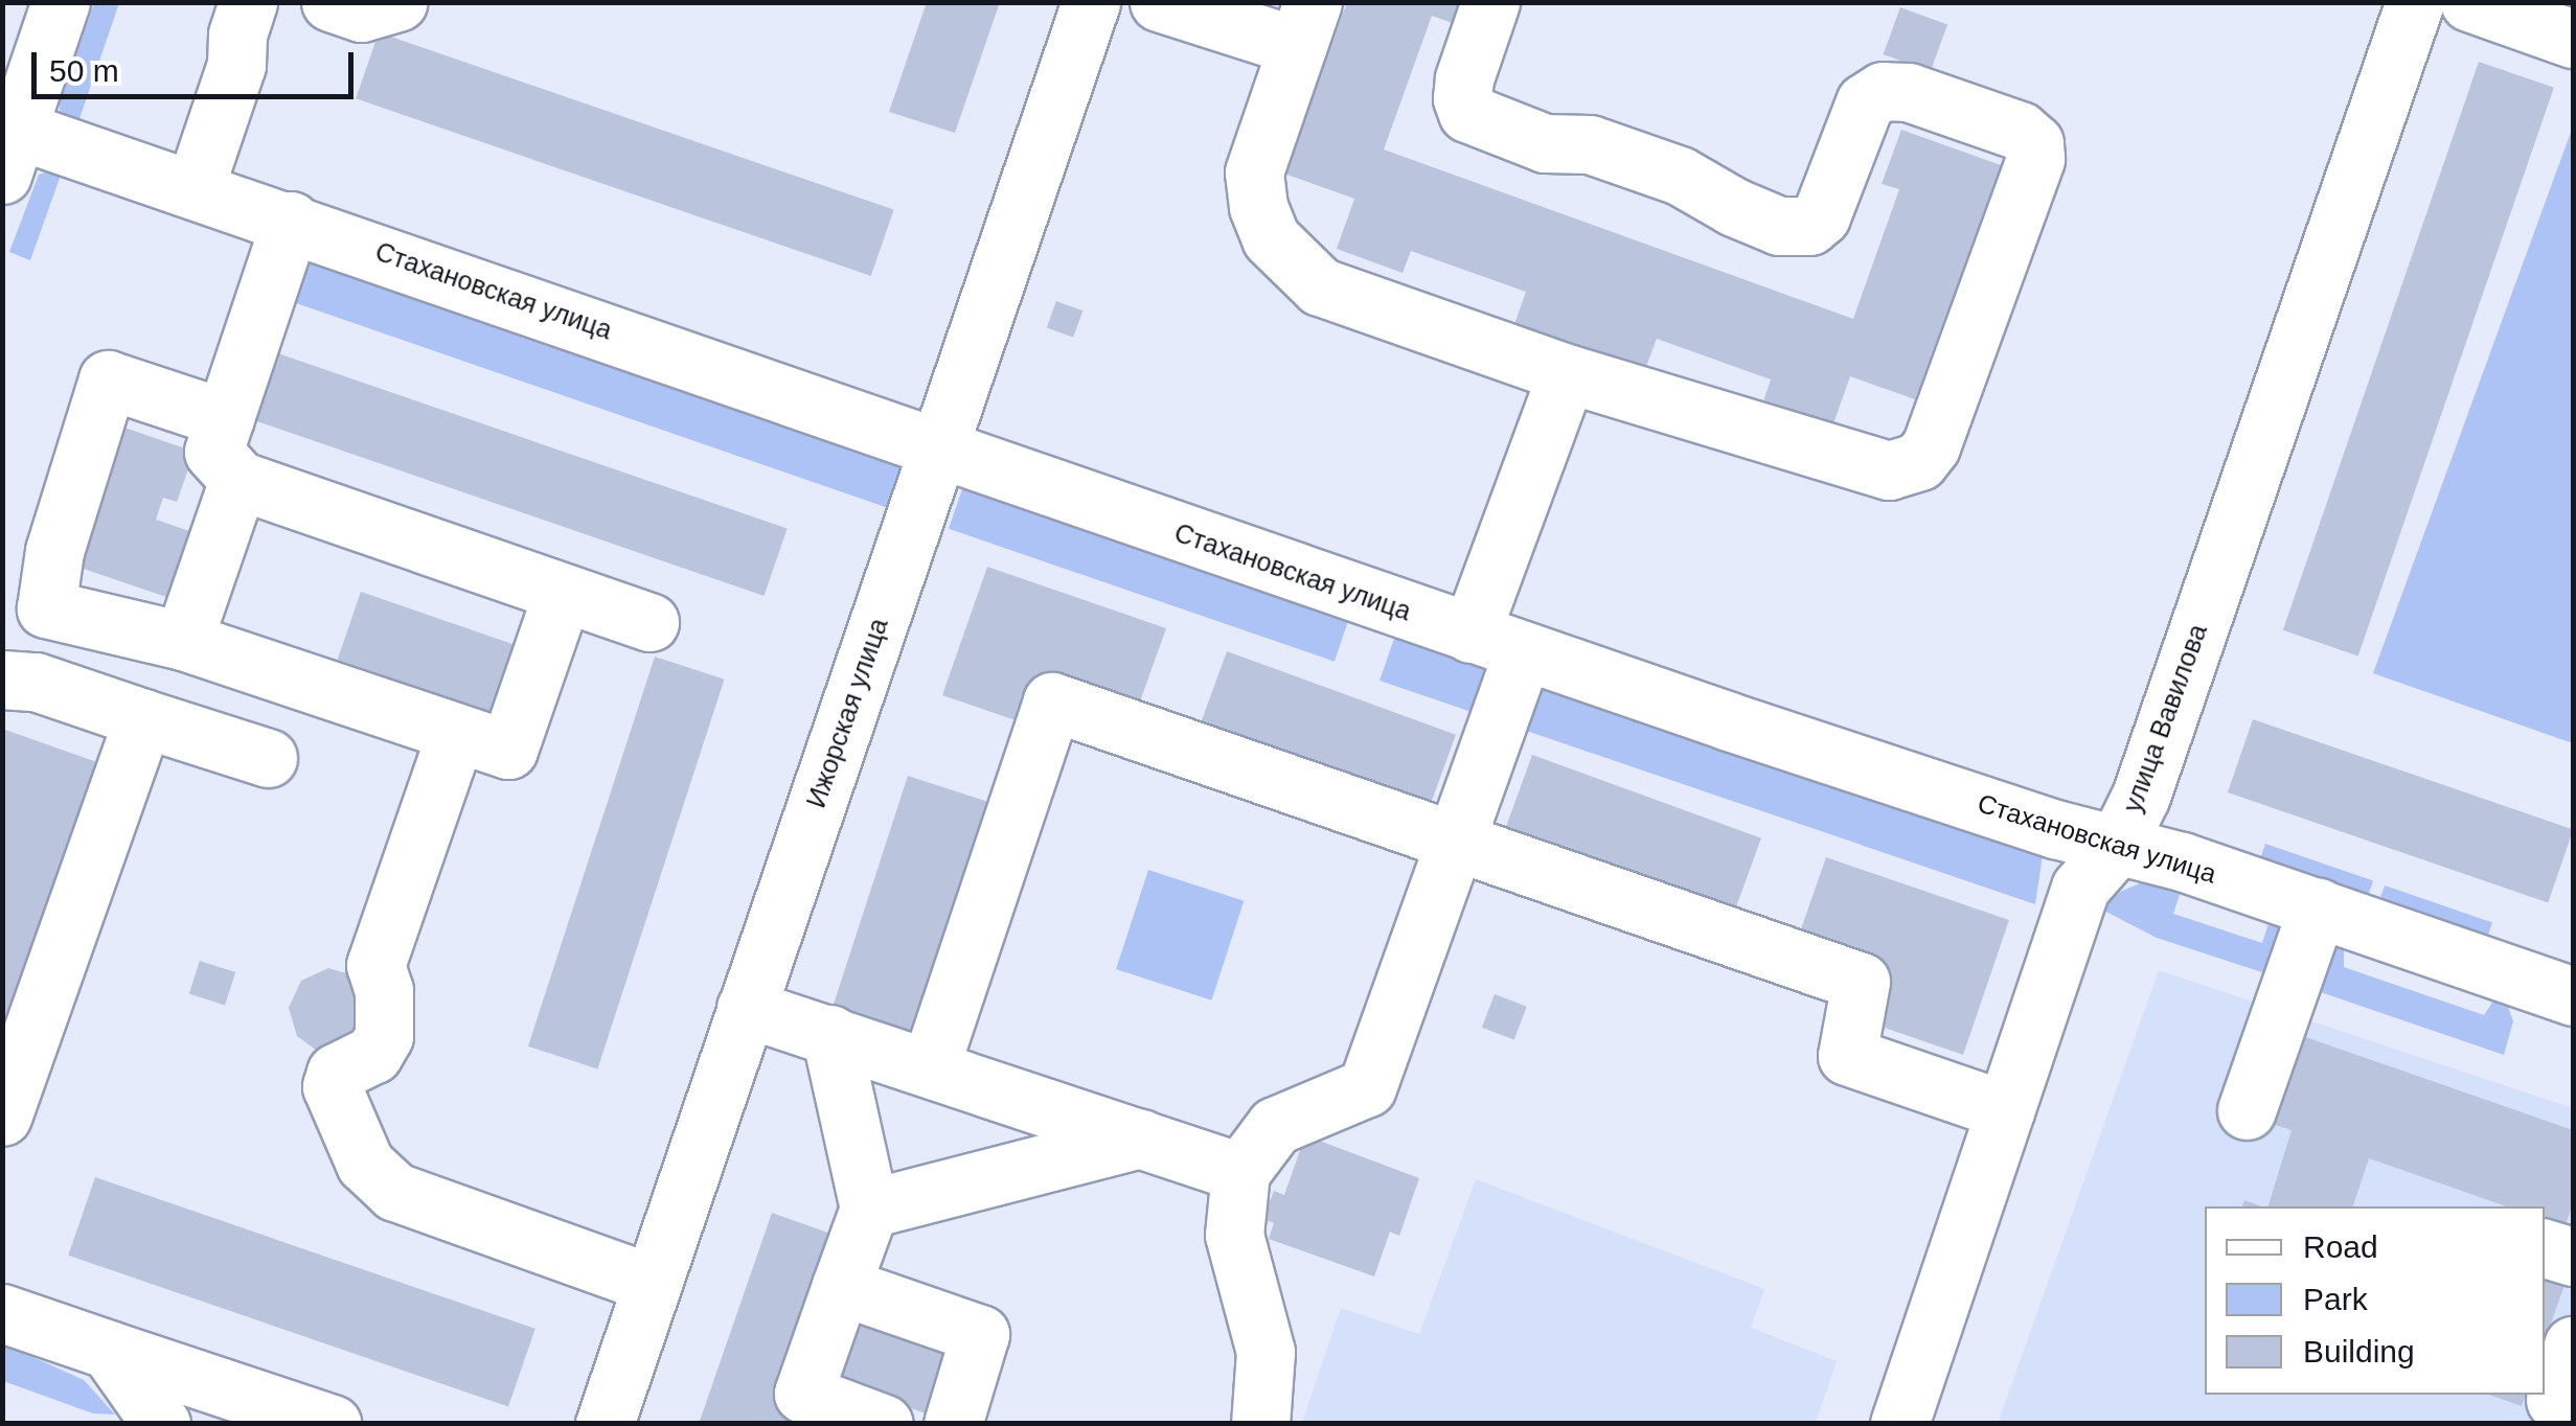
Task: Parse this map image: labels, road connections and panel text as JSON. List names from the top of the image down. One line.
{"streets":{"street":["Стахановская улица","Ижорская улица","улица Вавилова"]},"crossings":[["Стахановская улица","Ижорская улица"],["Стахановская улица","улица Вавилова"]],"legend":["Road","Park","Building"],"scale_bar":"50 m"}
